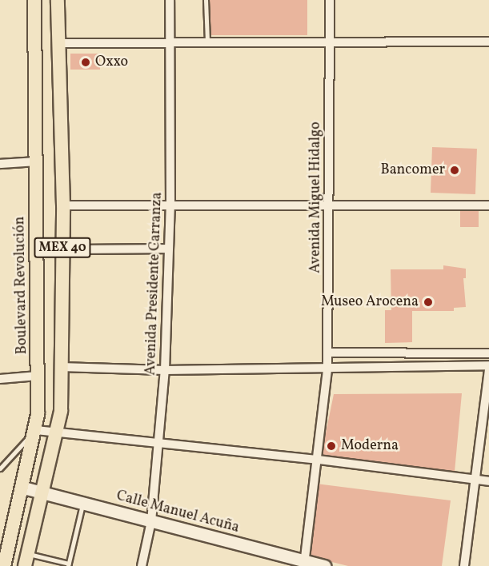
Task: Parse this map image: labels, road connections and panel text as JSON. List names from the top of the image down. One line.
{"streets":{"main road":["MEX 40","Boulevard Revolución","Calle Manuel Acuña"],"street":["Avenida Miguel Hidalgo","Avenida Presidente Carranza"]},"crossings":[["Avenida Miguel Hidalgo","Calle Manuel Acuña"],["MEX 40","Calle Manuel Acuña"],["Avenida Presidente Carranza","Calle Manuel Acuña"],["Boulevard Revolución","Calle Manuel Acuña"]],"places":["Oxxo","Bancomer","Museo Arocena","Moderna"]}
